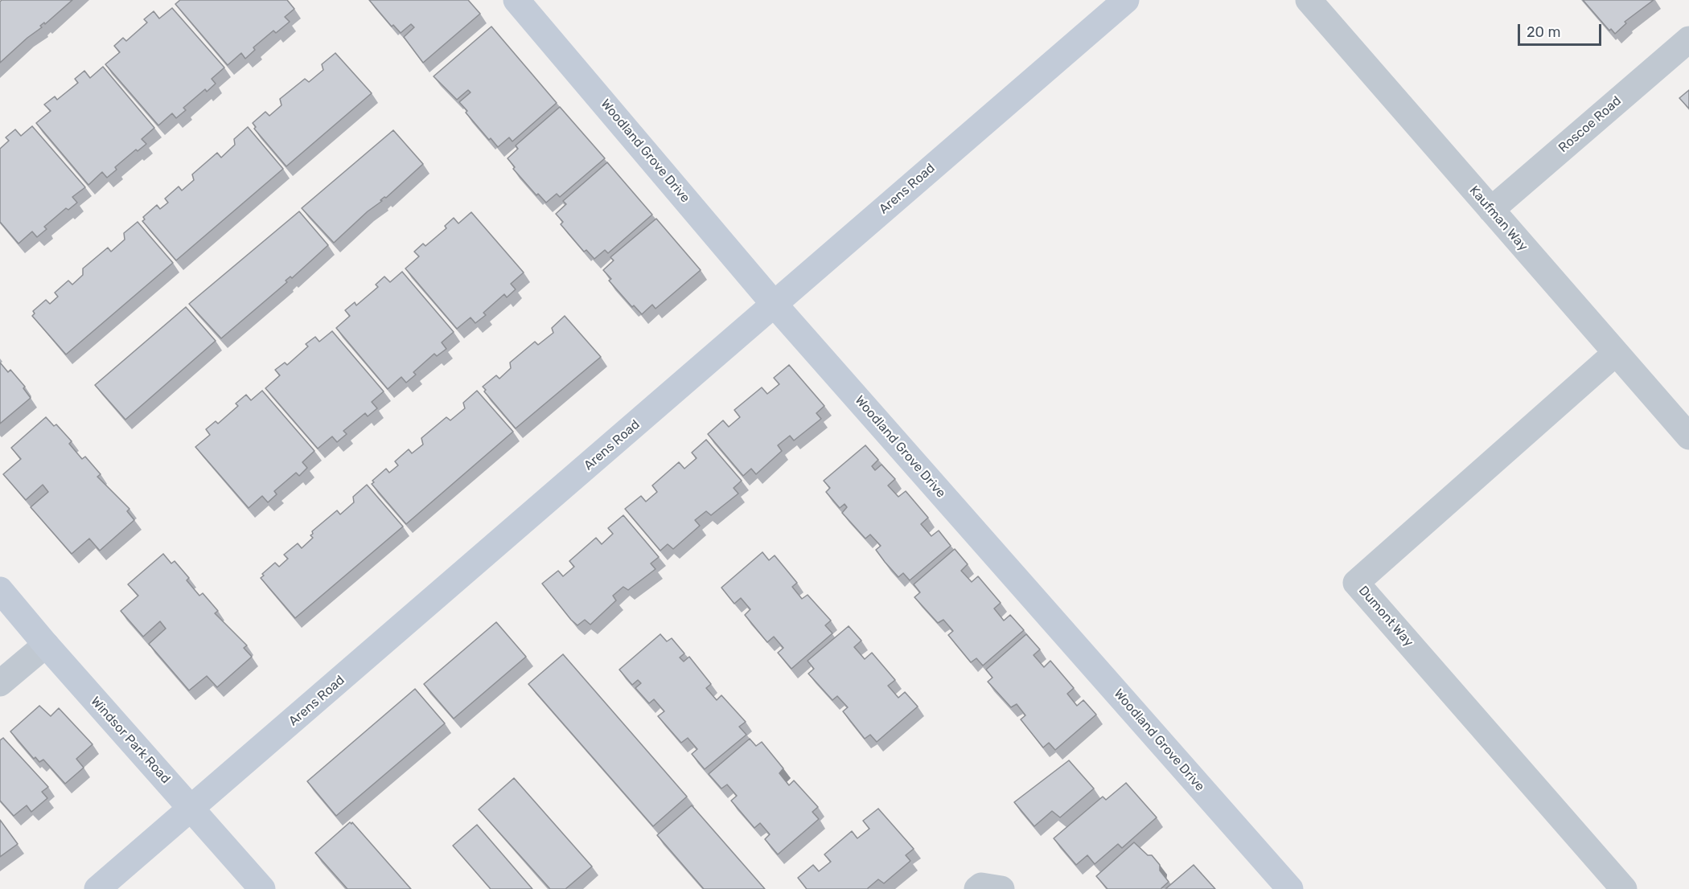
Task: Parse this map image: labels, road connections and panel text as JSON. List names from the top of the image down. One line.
{"streets":{"street":["Roscoe Road","Woodland Grove Drive","Arens Road","Kaufman Way","Dumont Way","Windsor Park Road"]},"crossings":[["Roscoe Road","Kaufman Way"],["Woodland Grove Drive","Arens Road"],["Arens Road","Windsor Park Road"],["Kaufman Way","Dumont Way"]],"scale_bar":"20 m"}
